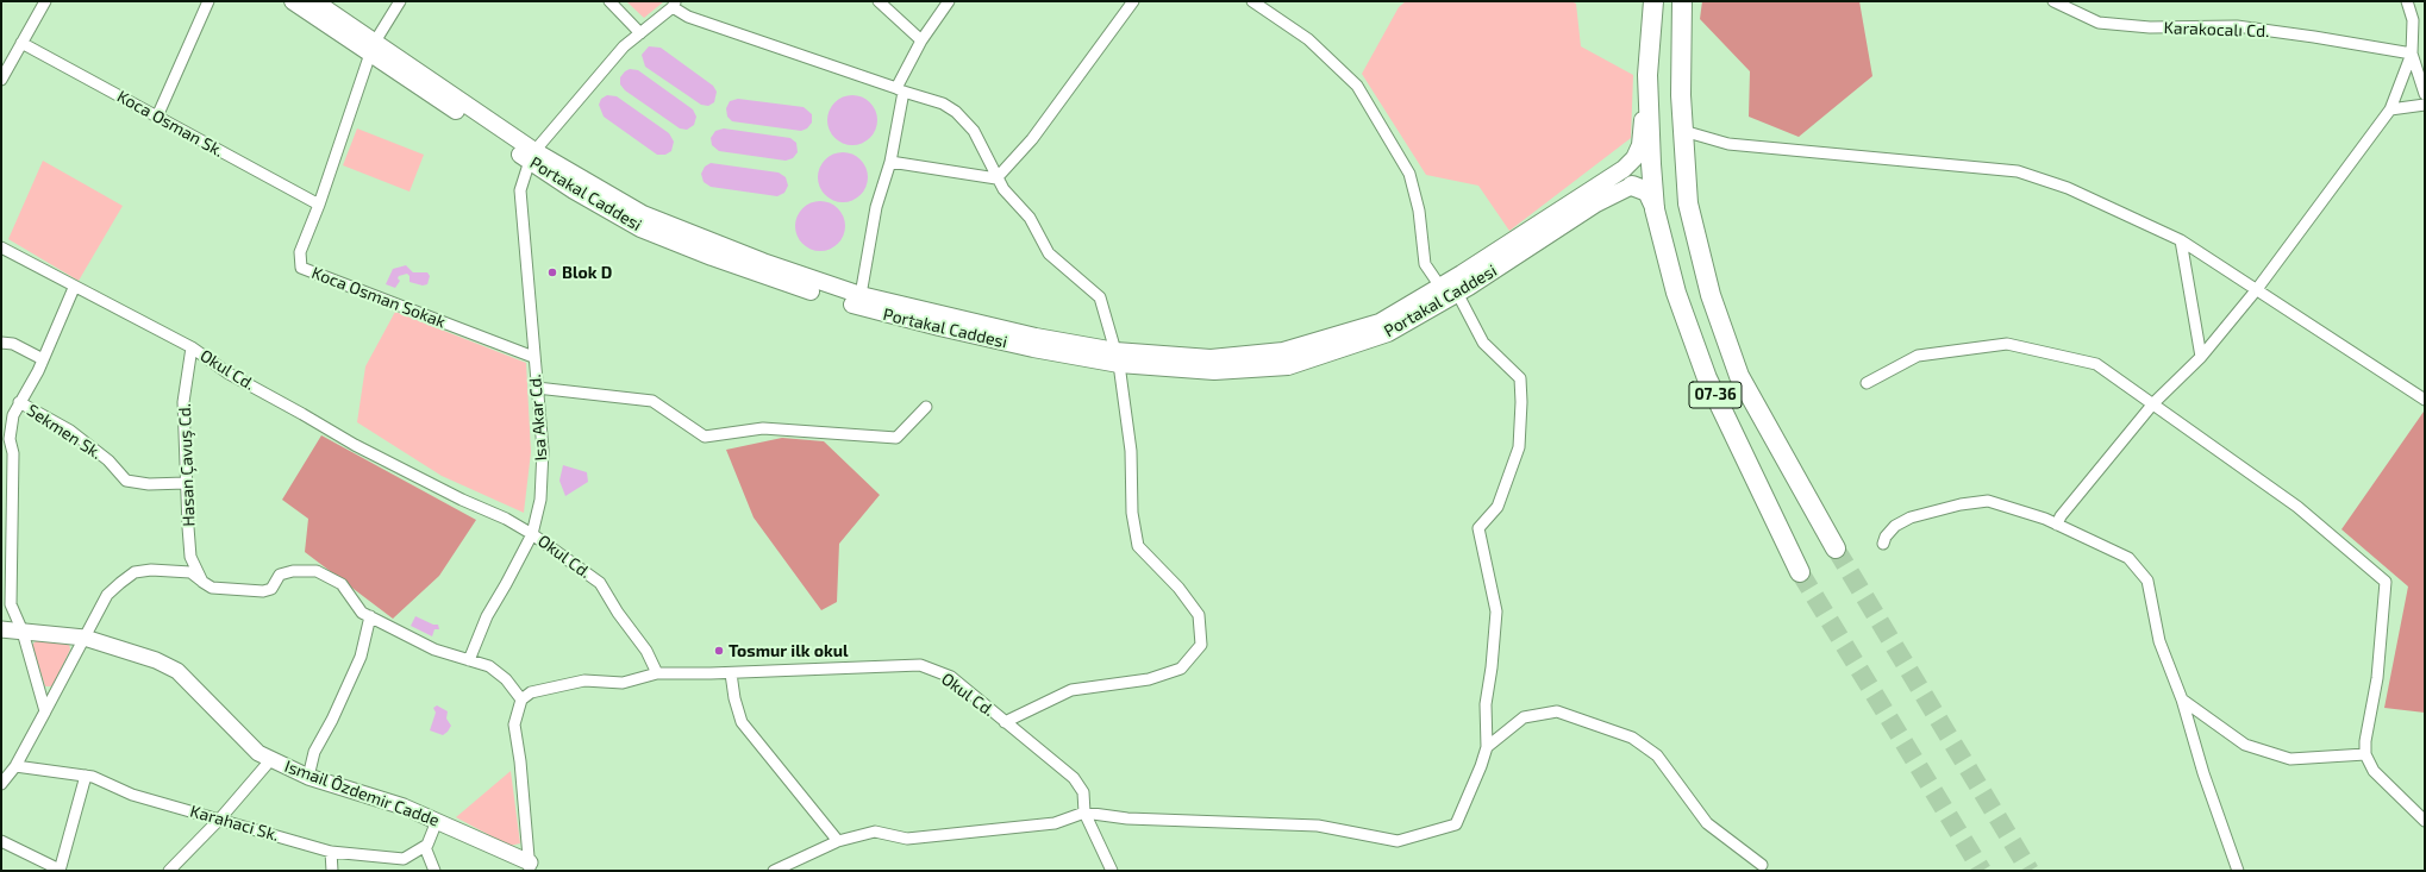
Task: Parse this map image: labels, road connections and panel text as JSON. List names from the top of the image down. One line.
{"streets":{"highway":["07-36"],"main road":["Portakal Caddesi"],"street":["Karakocalı Cd.","Koca Osman Sk.","Koca Osman Sokak","Okul Cd.","Isa Akar Cd.","Sekmen Sk.","Hasan Çavuş Cd.","Ismail Ôzdemir Cadde","Karahaci Sk."]},"crossings":[["Koca Osman Sk.","Koca Osman Sokak"],["Portakal Caddesi","Koca Osman Sokak"],["Portakal Caddesi","Isa Akar Cd."],["Koca Osman Sokak","Isa Akar Cd."],["Okul Cd.","Isa Akar Cd."],["Okul Cd.","Hasan Çavuş Cd."],["Sekmen Sk.","Hasan Çavuş Cd."]],"places":["Blok D","Tosmur ilk okul"]}
